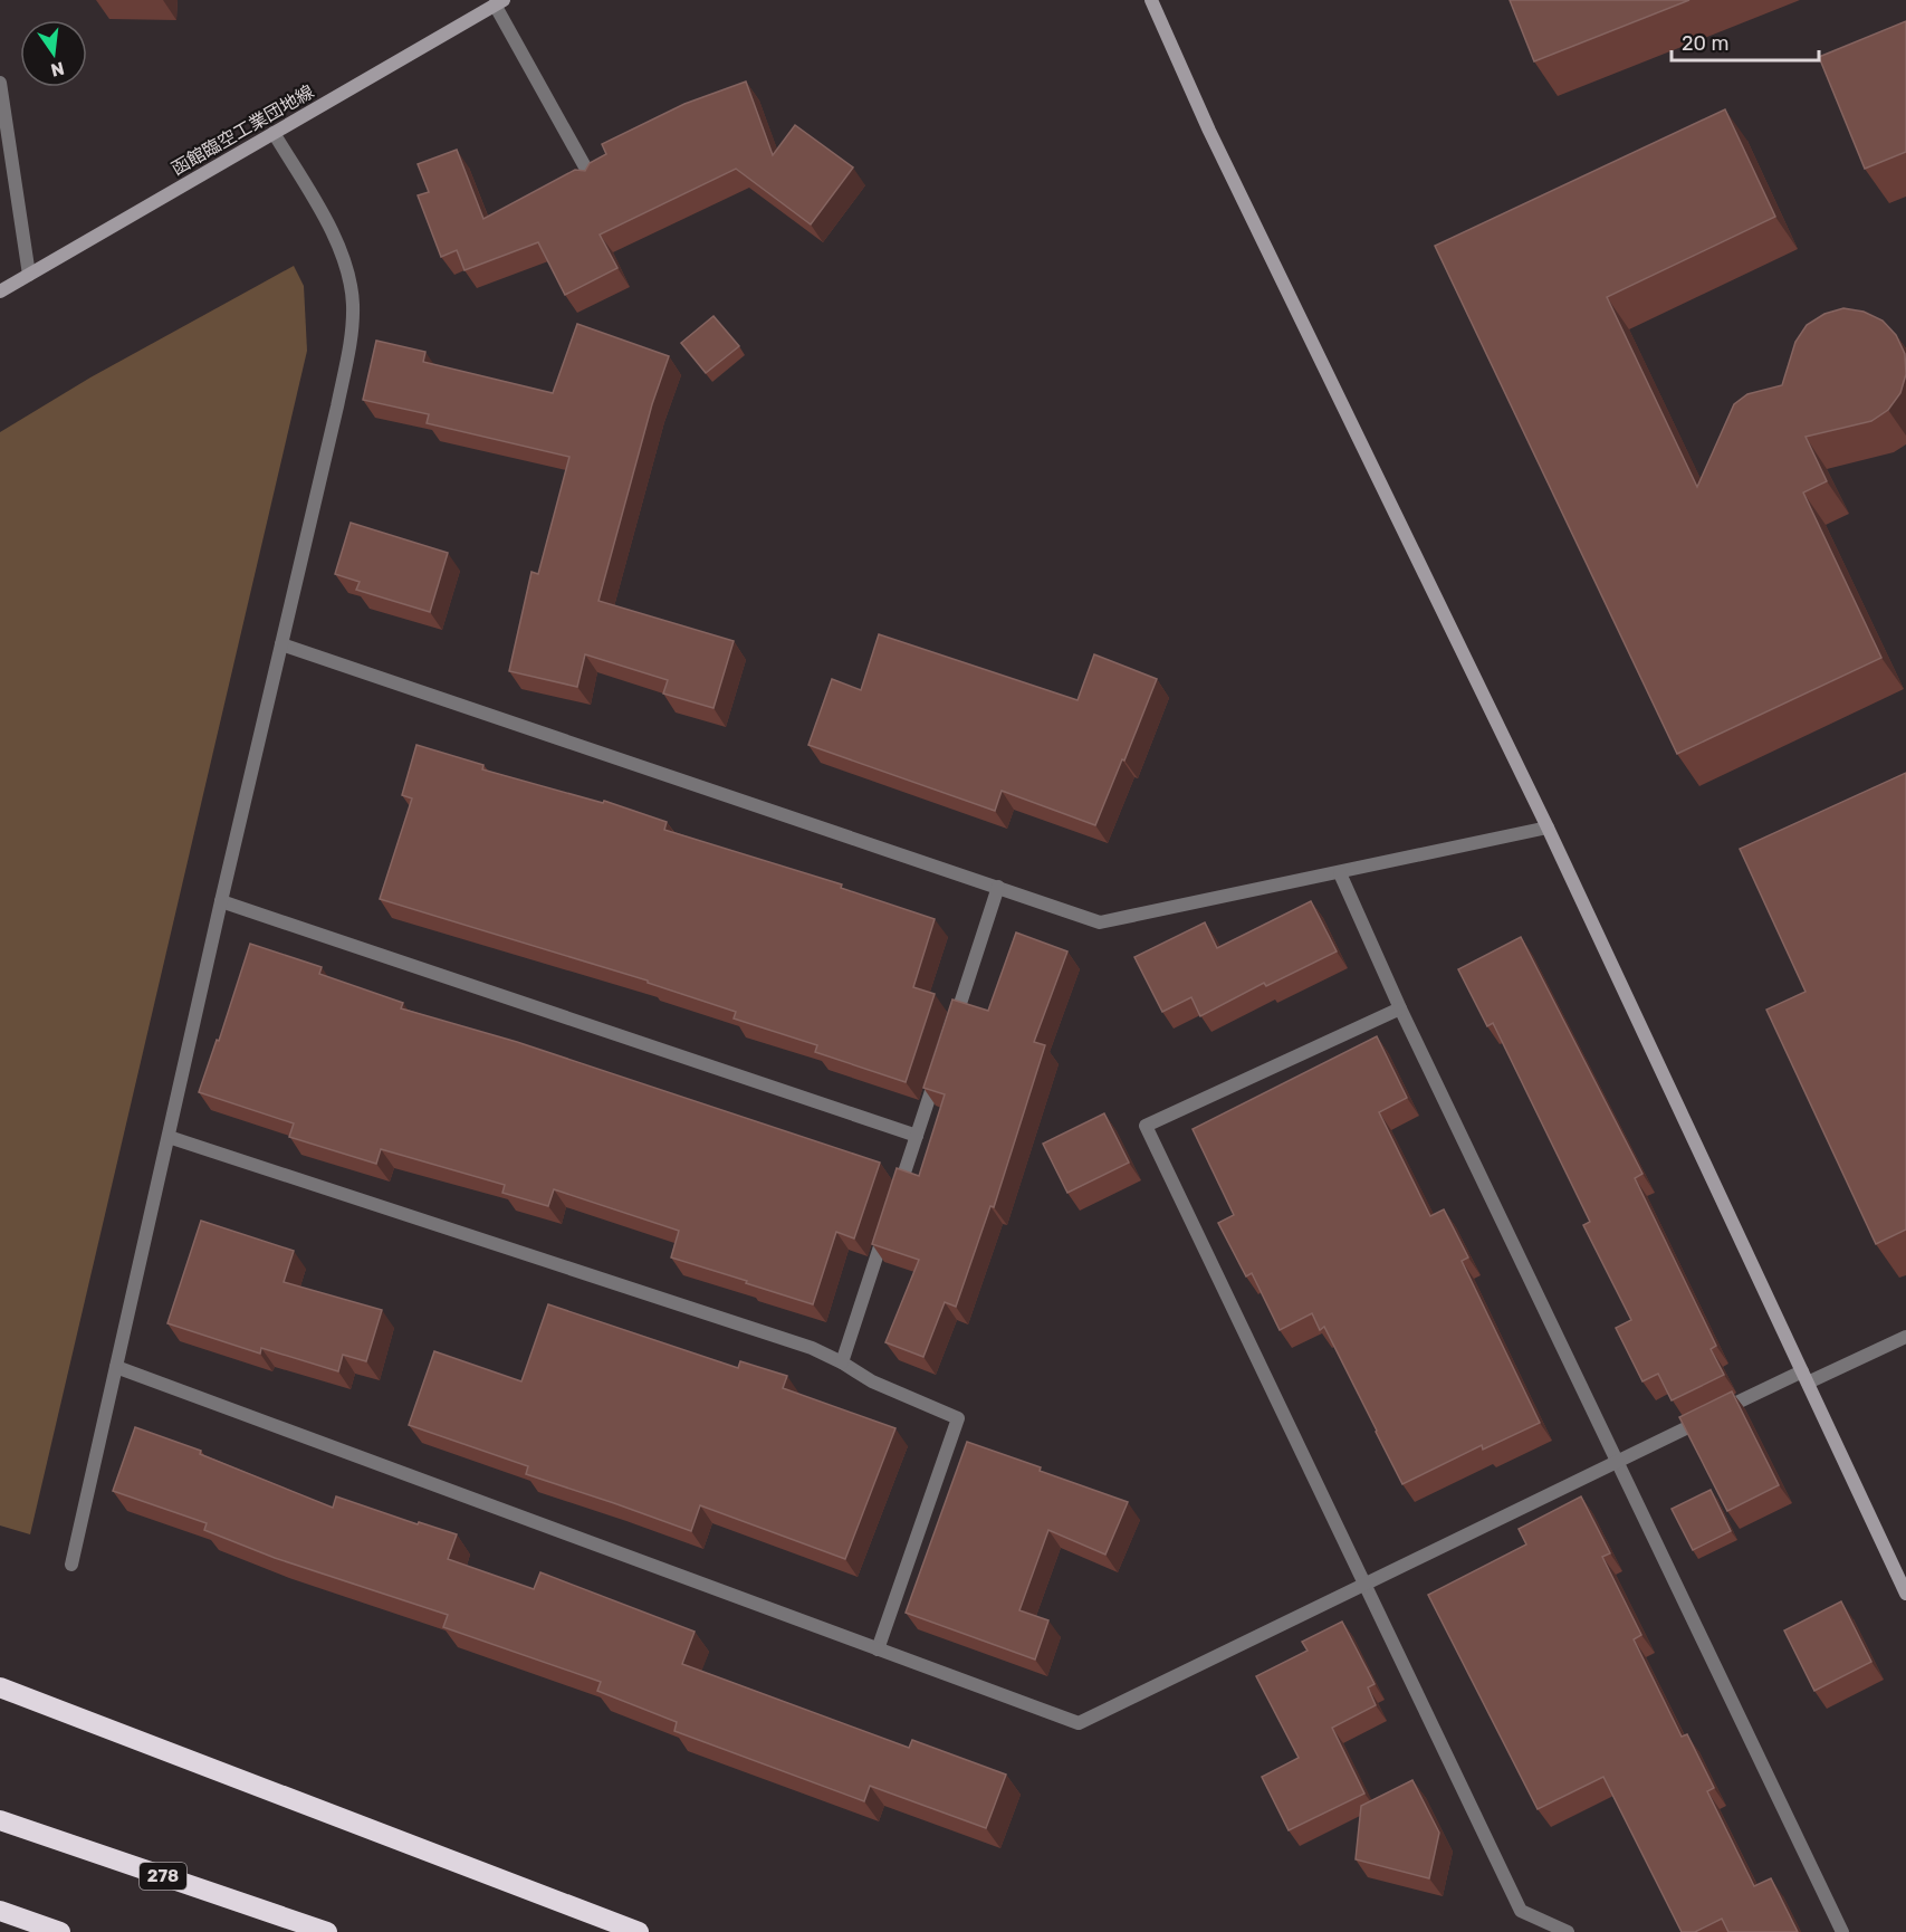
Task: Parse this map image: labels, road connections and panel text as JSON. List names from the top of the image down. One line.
{"streets":{"highway":["278"],"street":["函館臨空工業団地線"]},"scale_bar":"20 m","north":"bottom"}
